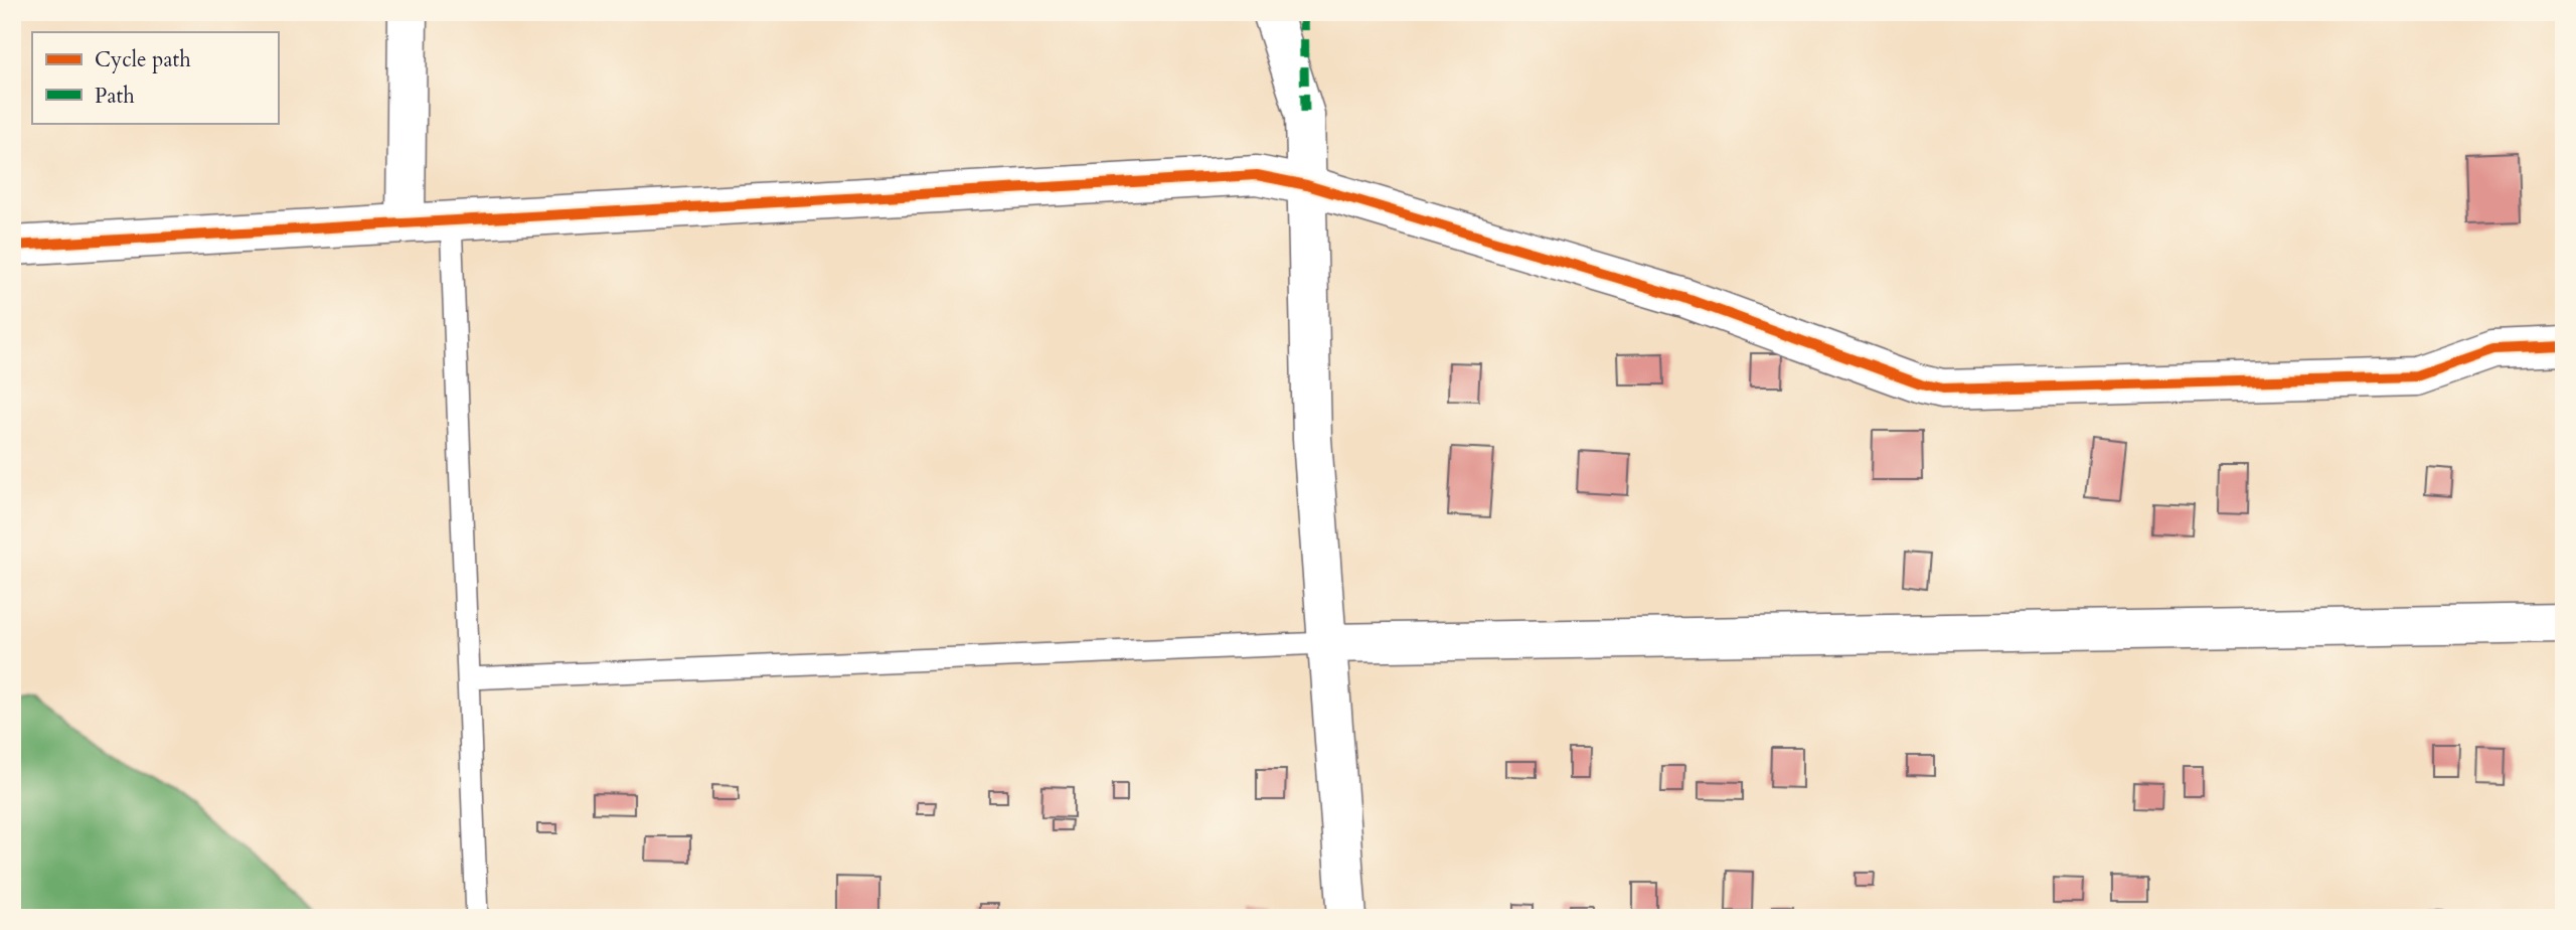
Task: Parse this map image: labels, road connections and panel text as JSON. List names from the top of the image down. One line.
{"legend":["Cycle path","Path"]}
